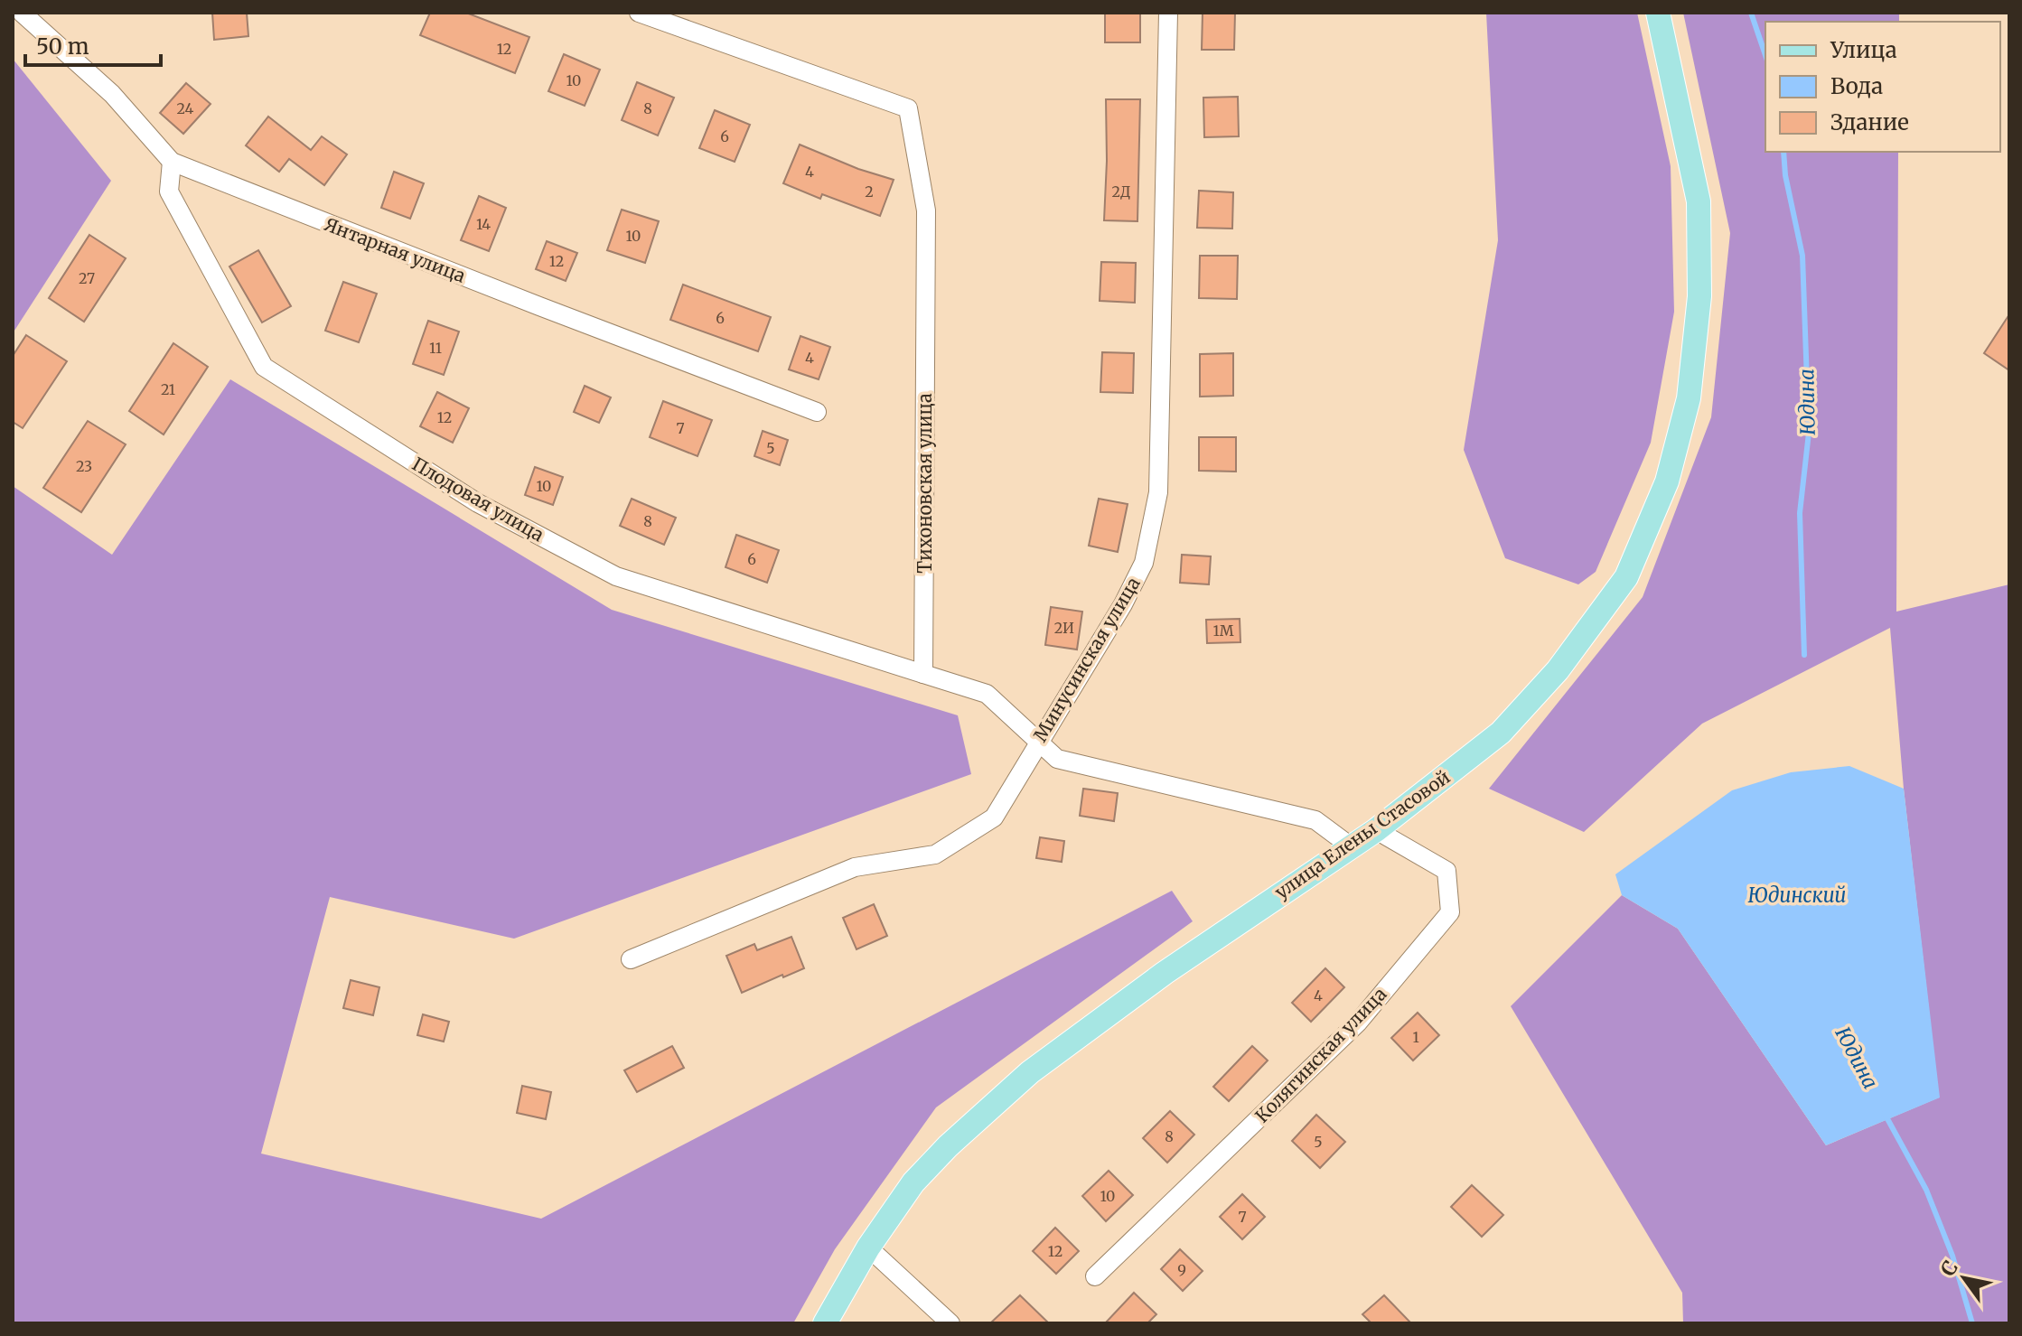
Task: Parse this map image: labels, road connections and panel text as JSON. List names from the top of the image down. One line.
{"streets":{"main road":["улица Елены Стасовой"],"street":["Янтарная улица","Тихоновская улица","Плодовая улица","Минусинская улица","Колягинская улица"]},"crossings":[["Янтарная улица","Плодовая улица"],["Тихоновская улица","Плодовая улица"],["улица Елены Стасовой","Колягинская улица"]],"water":["Юдина","Юдинский"],"house_numbers":["12","10","24","8","6","4","2","2Д","14","10","12","27","6","11","4","21","12","7","5","23","10","8","6","2И","1М","4","1","8","5","10","7","12","9"],"legend":["Улица","Вода","Здание"],"scale_bar":"50 m","north":"top left"}
